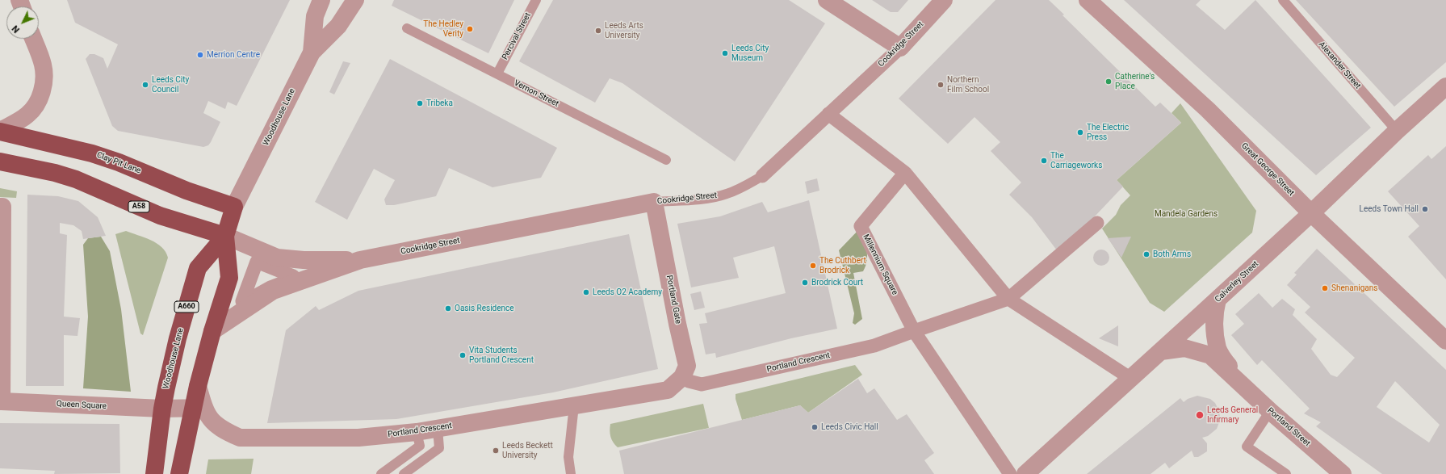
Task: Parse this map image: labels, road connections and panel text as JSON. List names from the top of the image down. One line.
{"streets":{"highway":["Woodhouse Lane","Clay Pit Lane","A58","A660"],"street":["Cookridge Street","Great George Street","Millennium Square","Calverley Street","Portland Gate","Portland Crescent","Queen Square","Portland Street"],"lane":["Percival Street","Alexander Street","Vernon Street"]},"crossings":[["Percival Street","Vernon Street"],["Cookridge Street","Woodhouse Lane"],["Cookridge Street","A58"],["Cookridge Street","Portland Gate"],["Alexander Street","Calverley Street"],["Woodhouse Lane","Clay Pit Lane"],["Woodhouse Lane","A58"],["Woodhouse Lane","Portland Crescent"],["Woodhouse Lane","Queen Square"],["Great George Street","Calverley Street"],["Millennium Square","Portland Crescent"],["Calverley Street","Portland Street"],["Portland Gate","Portland Crescent"],["Portland Crescent","Queen Square"]],"parks":["Mandela Gardens"],"places":["The Hedley Verity","Leeds Arts University","Leeds City Museum","Merrion Centre","Catherine's Place","Leeds City Council","Northern Film School","Tribeka","The Electric Press","The Carriageworks","Leeds Town Hall","Both Arms","The Cuthbert Brodrick","Brodrick Court","Shenanigans","Leeds O2 Academy","Oasis Residence","Vita Students Portland Crescent","Leeds General Infirmary","Leeds Civic Hall","Leeds Beckett University"],"north":"bottom left"}
